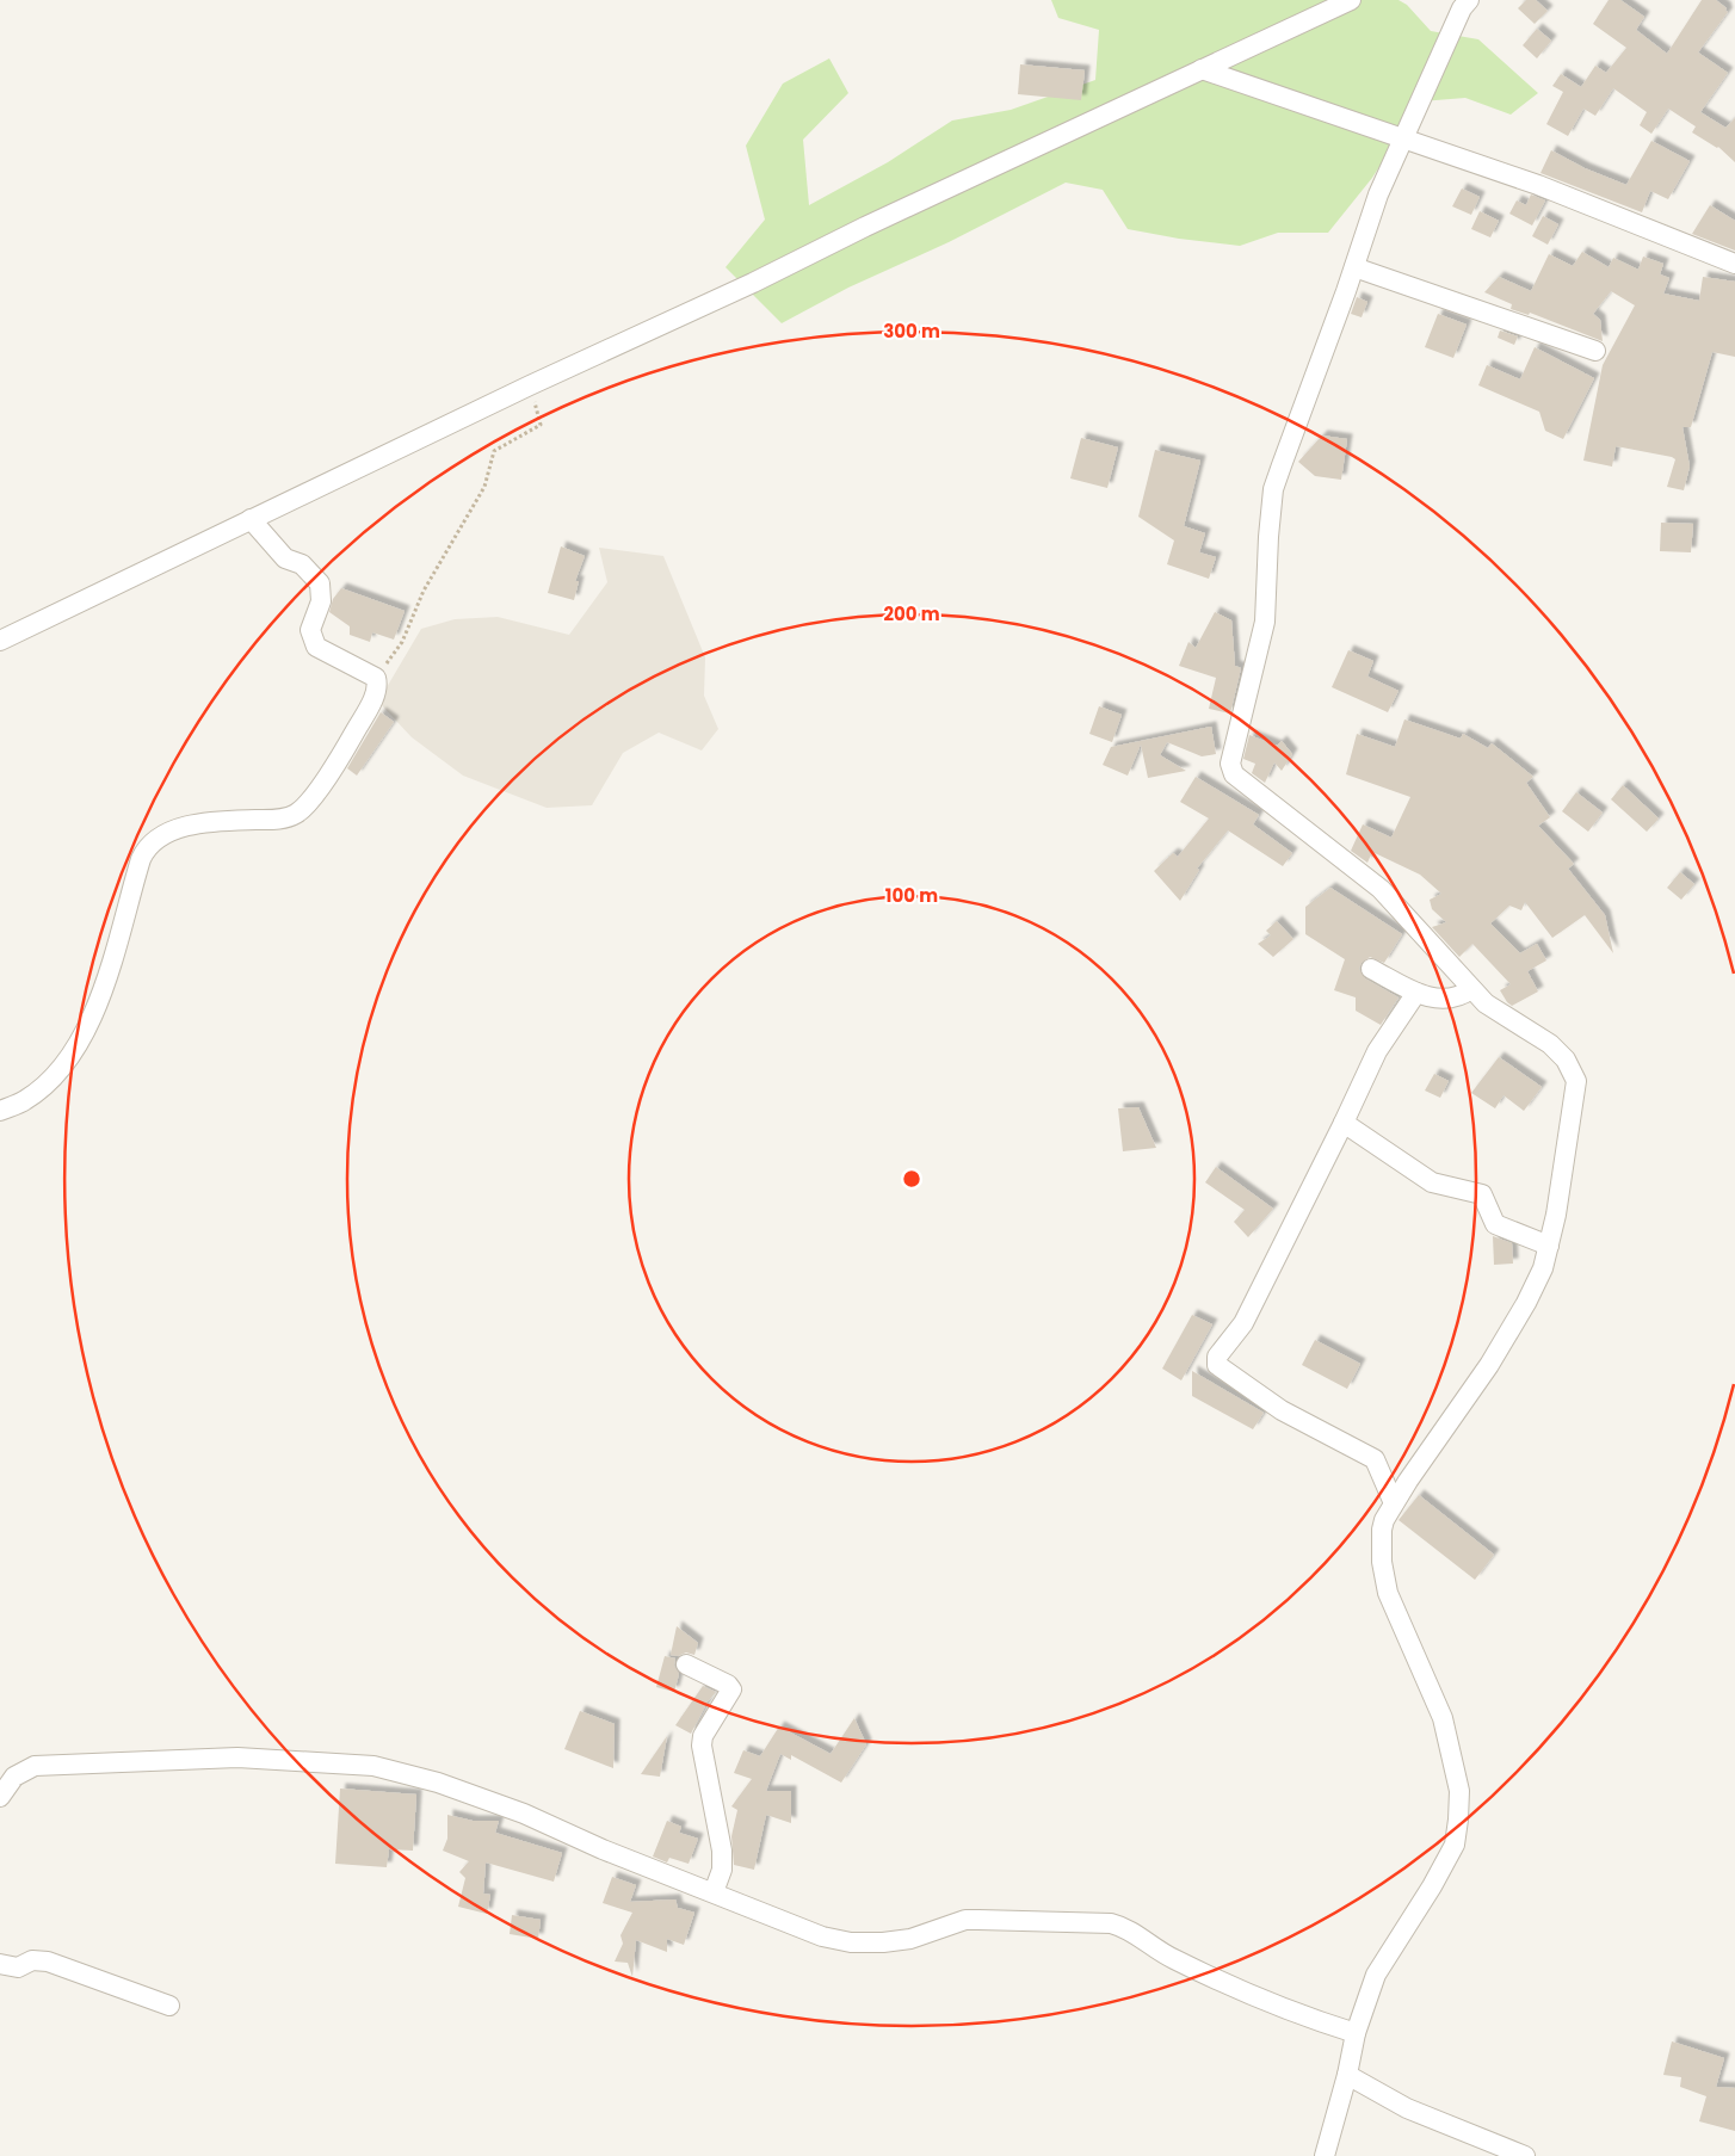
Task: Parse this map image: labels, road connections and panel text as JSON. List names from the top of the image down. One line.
{"rings":["300 m","200 m","100 m"]}
